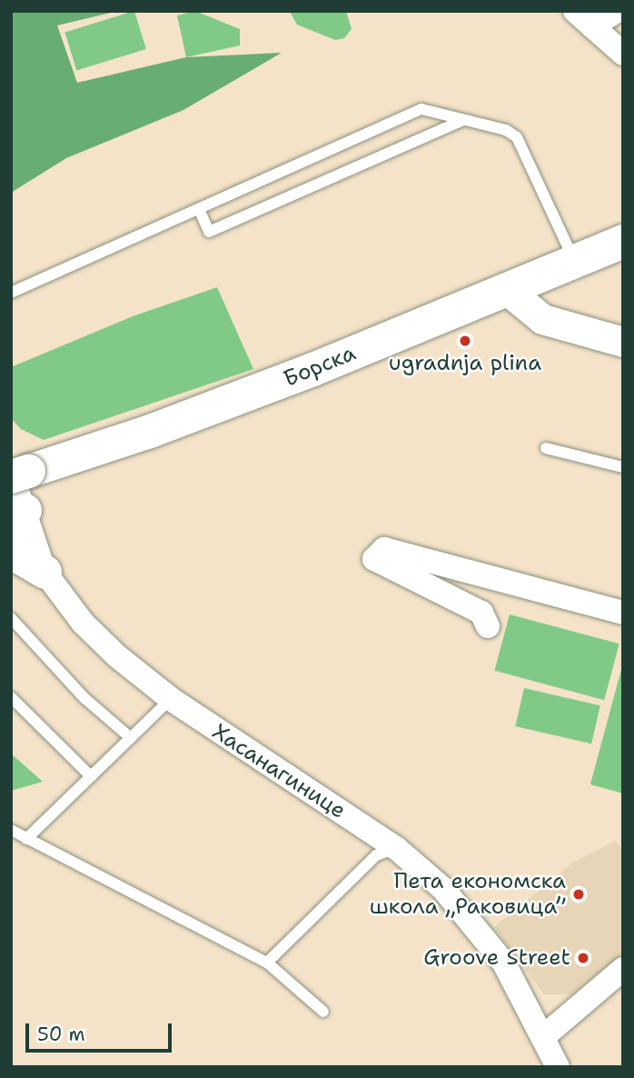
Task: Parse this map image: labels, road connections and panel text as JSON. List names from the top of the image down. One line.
{"streets":{"main road":["Борска"],"street":["Хасанагинице"]},"crossings":[["Борска","Хасанагинице"]],"places":["ugradnja plina","Пета економска школа „Раковица”","Groove Street"],"scale_bar":"50 m"}
